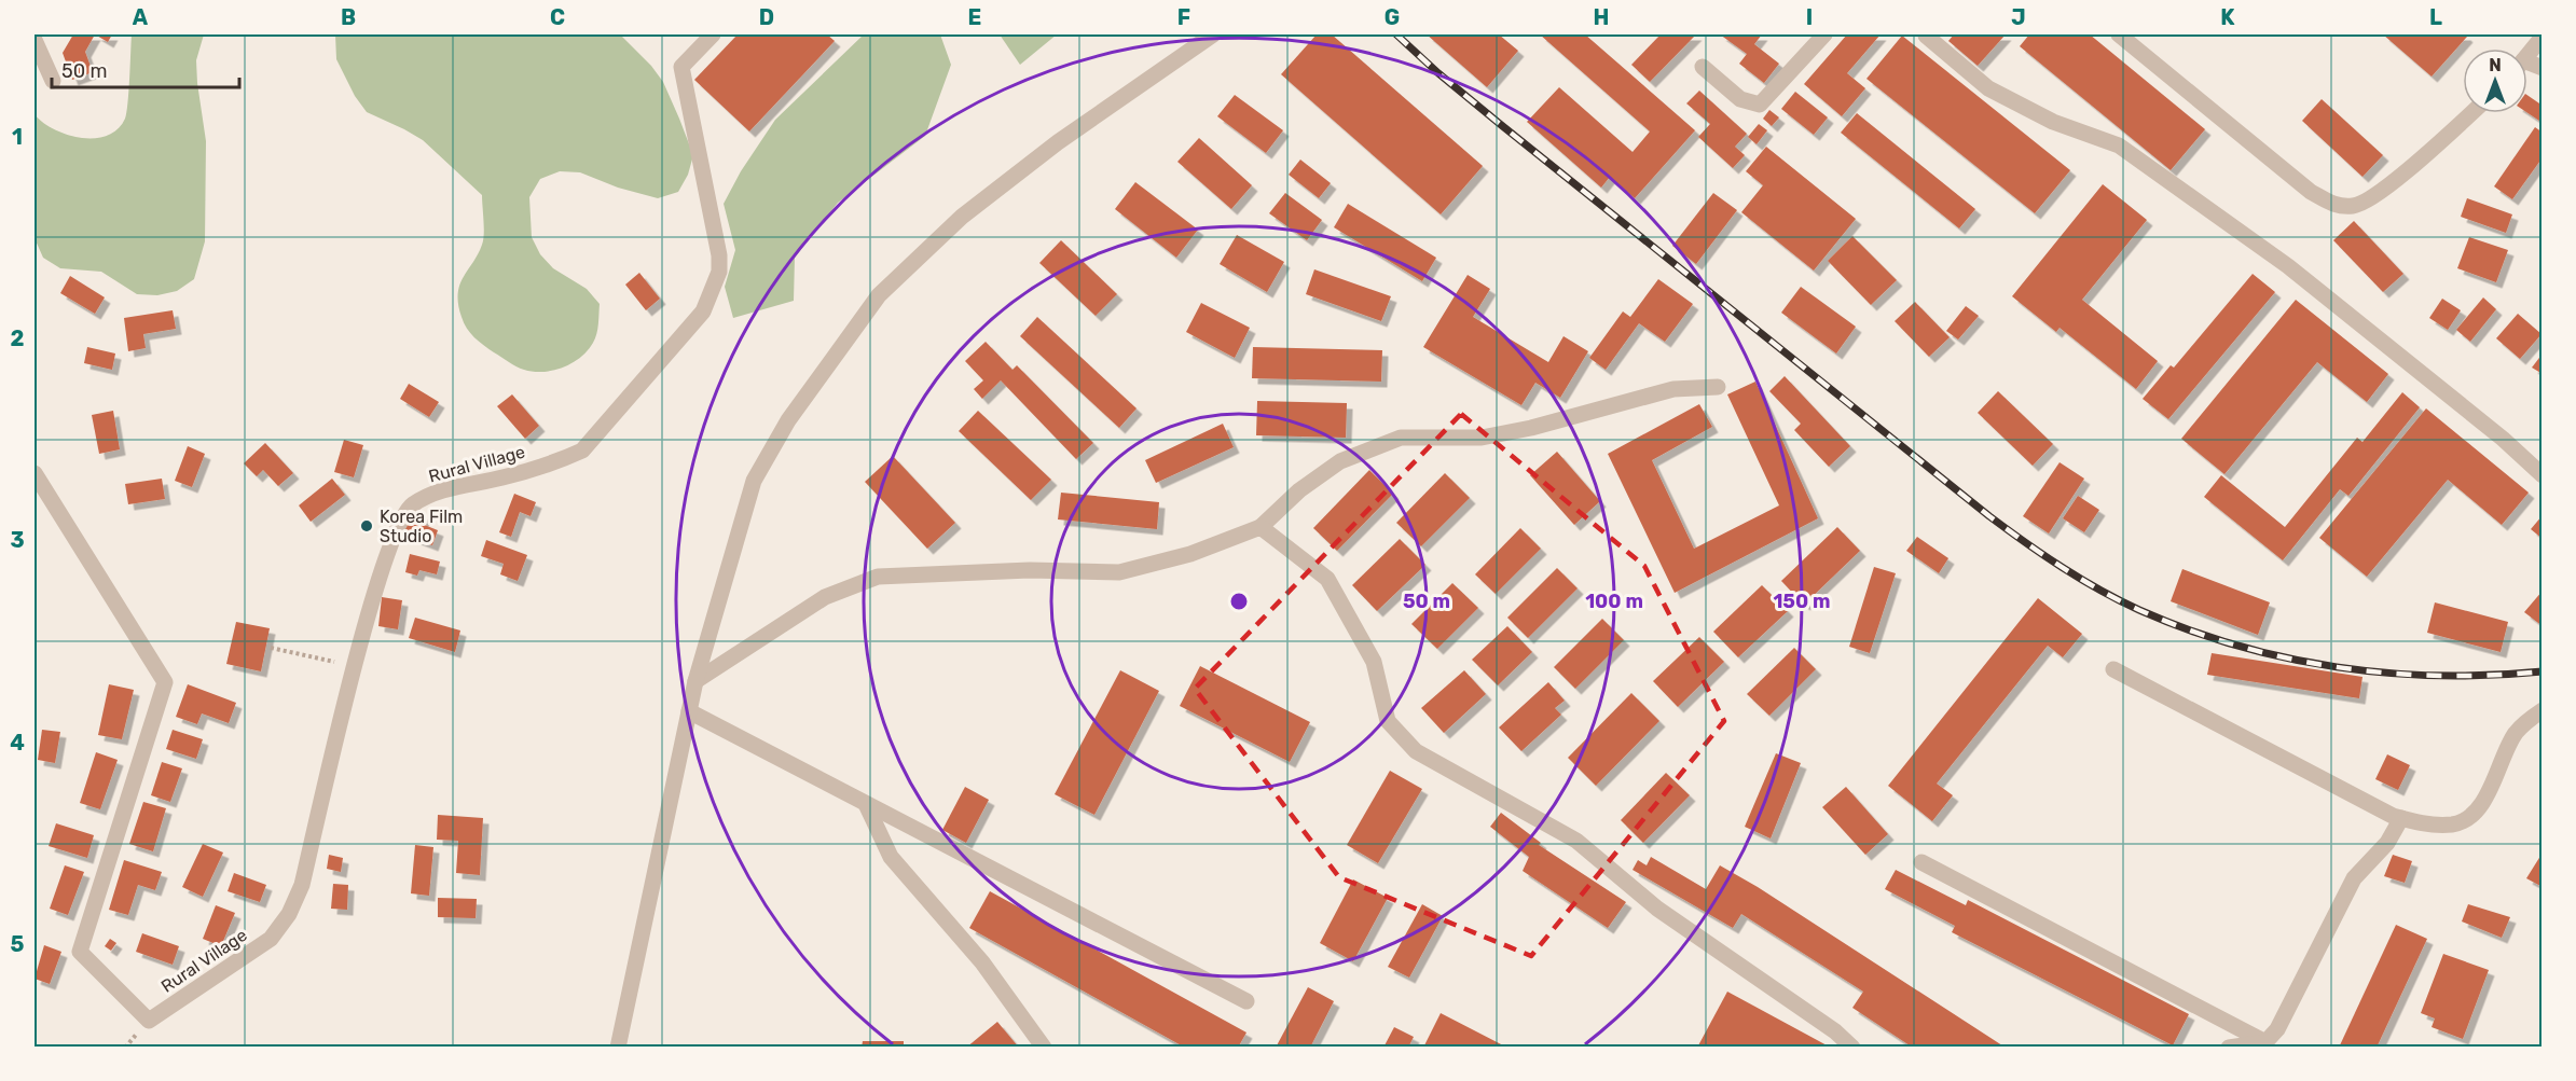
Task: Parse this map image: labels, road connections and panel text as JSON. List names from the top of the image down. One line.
{"streets":{"street":["Rural Village"]},"places":["Korea Film Studio"],"scale_bar":"50 m","north":"top","grid":{"columns":["A","B","C","D","E","F","G","H","I","J","K","L"],"rows":["1","2","3","4","5"]},"rings":["50 m","100 m","150 m"]}
